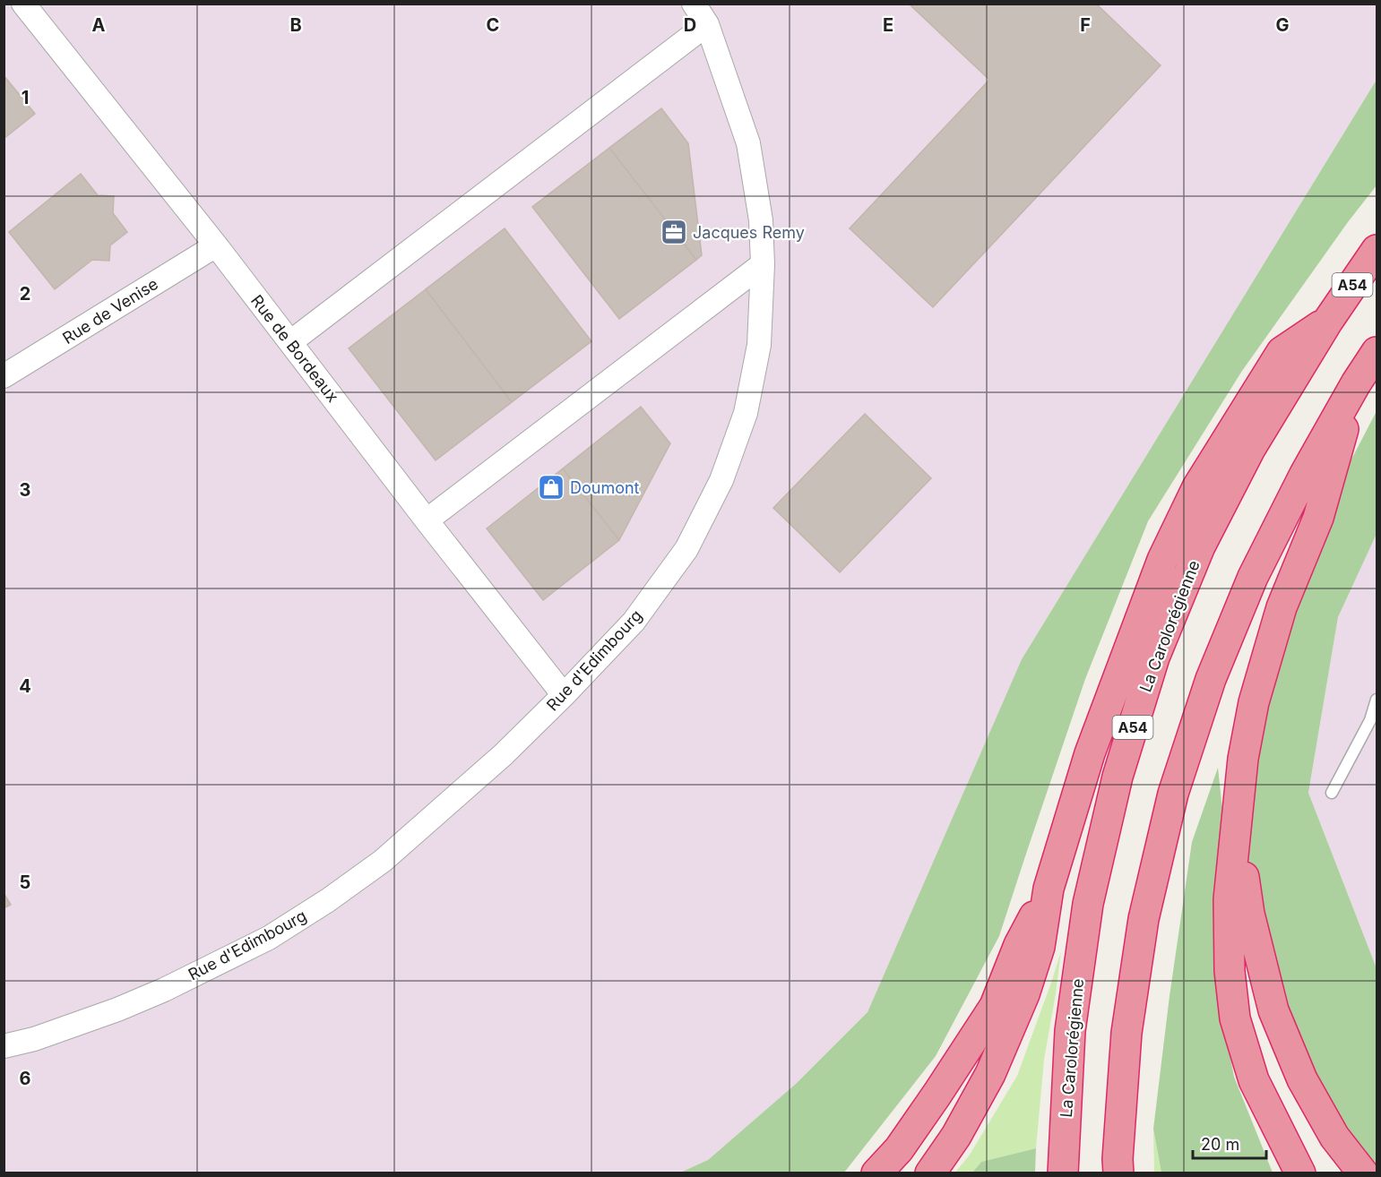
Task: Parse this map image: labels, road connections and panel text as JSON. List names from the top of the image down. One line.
{"streets":{"highway":["A54","La Carolorégienne"],"street":["Rue de Venise","Rue de Bordeaux","Rue d'Edimbourg"]},"crossings":[["Rue de Venise","Rue de Bordeaux"],["Rue de Bordeaux","Rue d'Edimbourg"]],"places":{"office":["Jacques Remy"],"shop":["Doumont"]},"scale_bar":"20 m","grid":{"columns":["A","B","C","D","E","F","G"],"rows":["1","2","3","4","5","6"]}}
